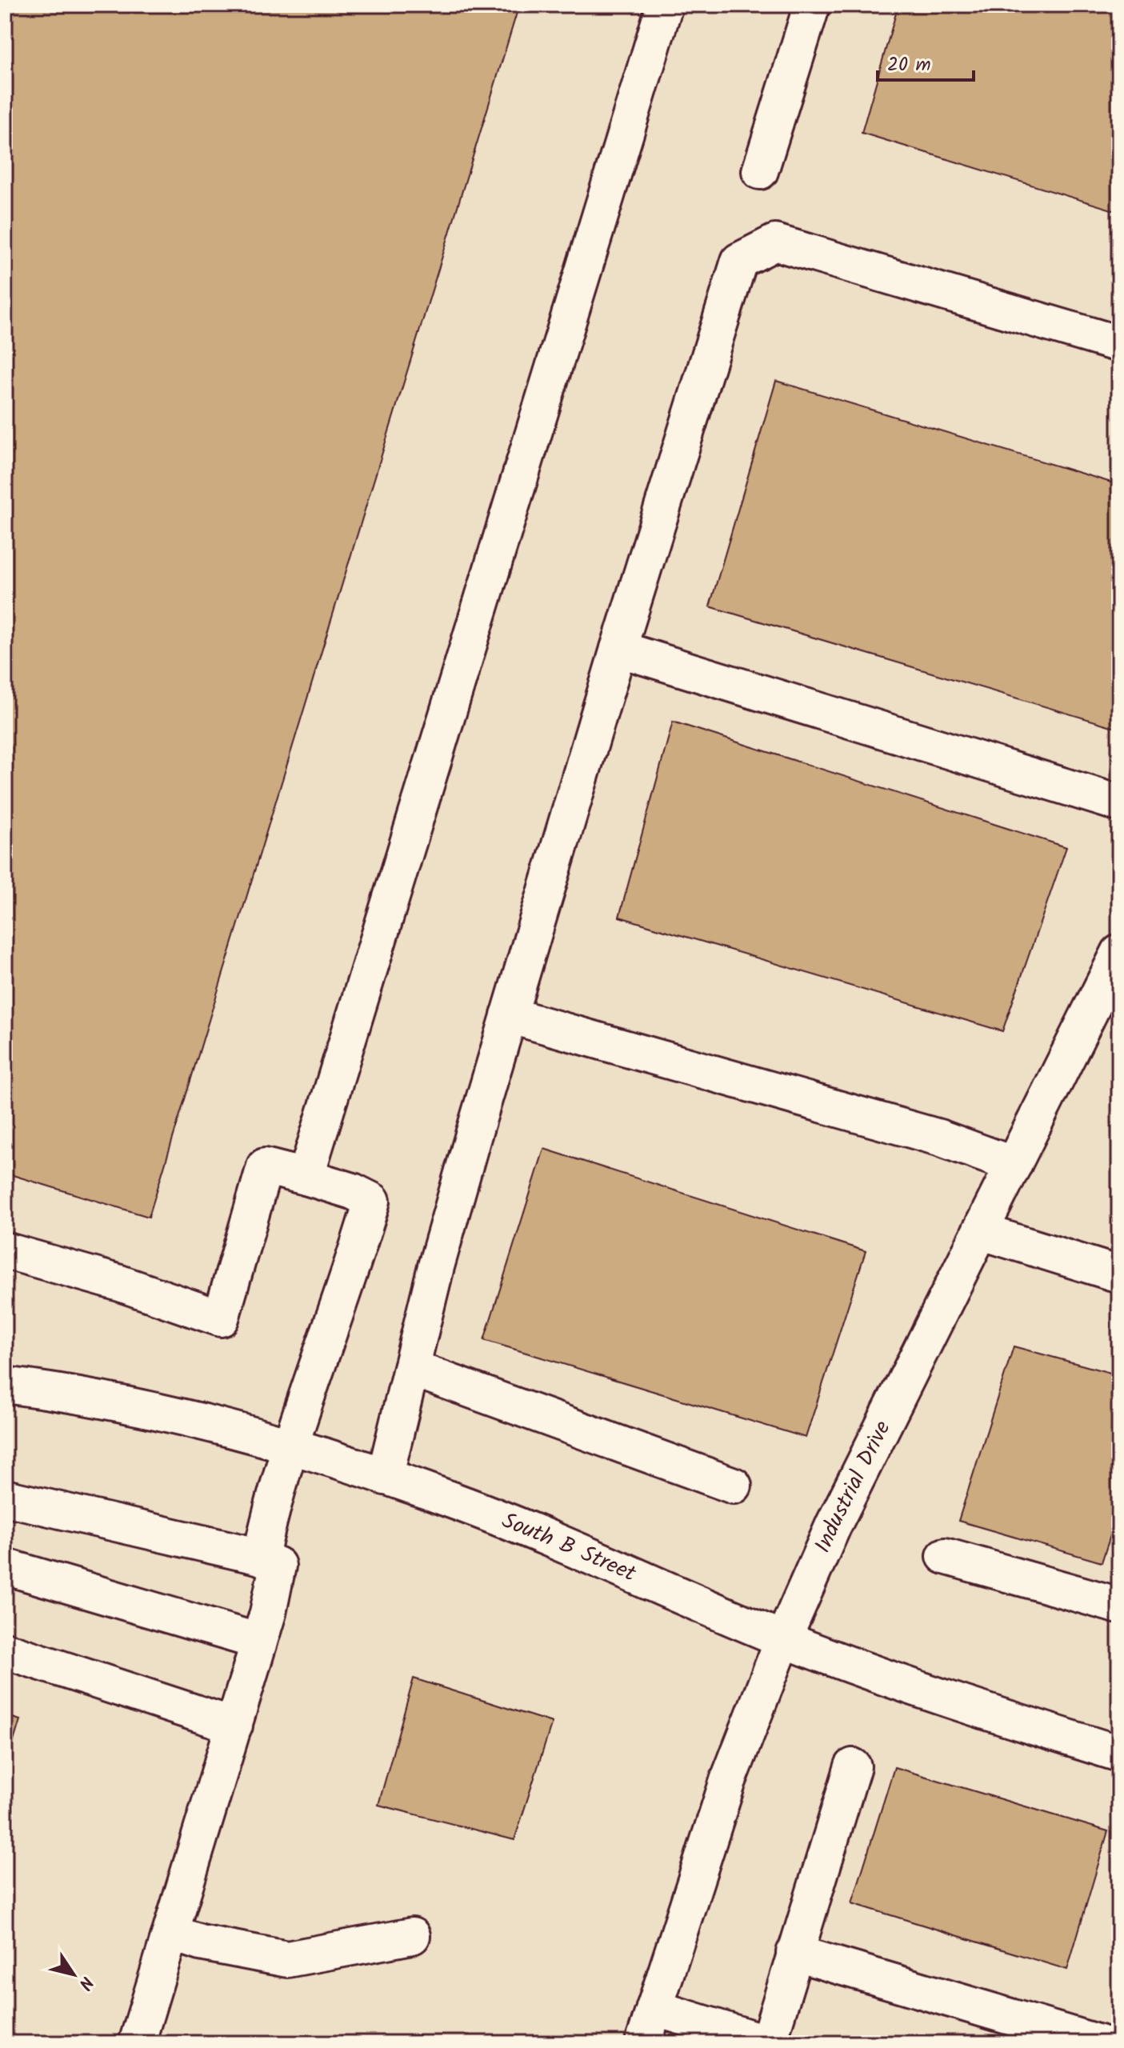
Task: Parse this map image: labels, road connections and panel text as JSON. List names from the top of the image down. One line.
{"streets":{"street":["Industrial Drive","South B Street"]},"crossings":[["Industrial Drive","South B Street"]],"scale_bar":"20 m","north":"bottom right"}
